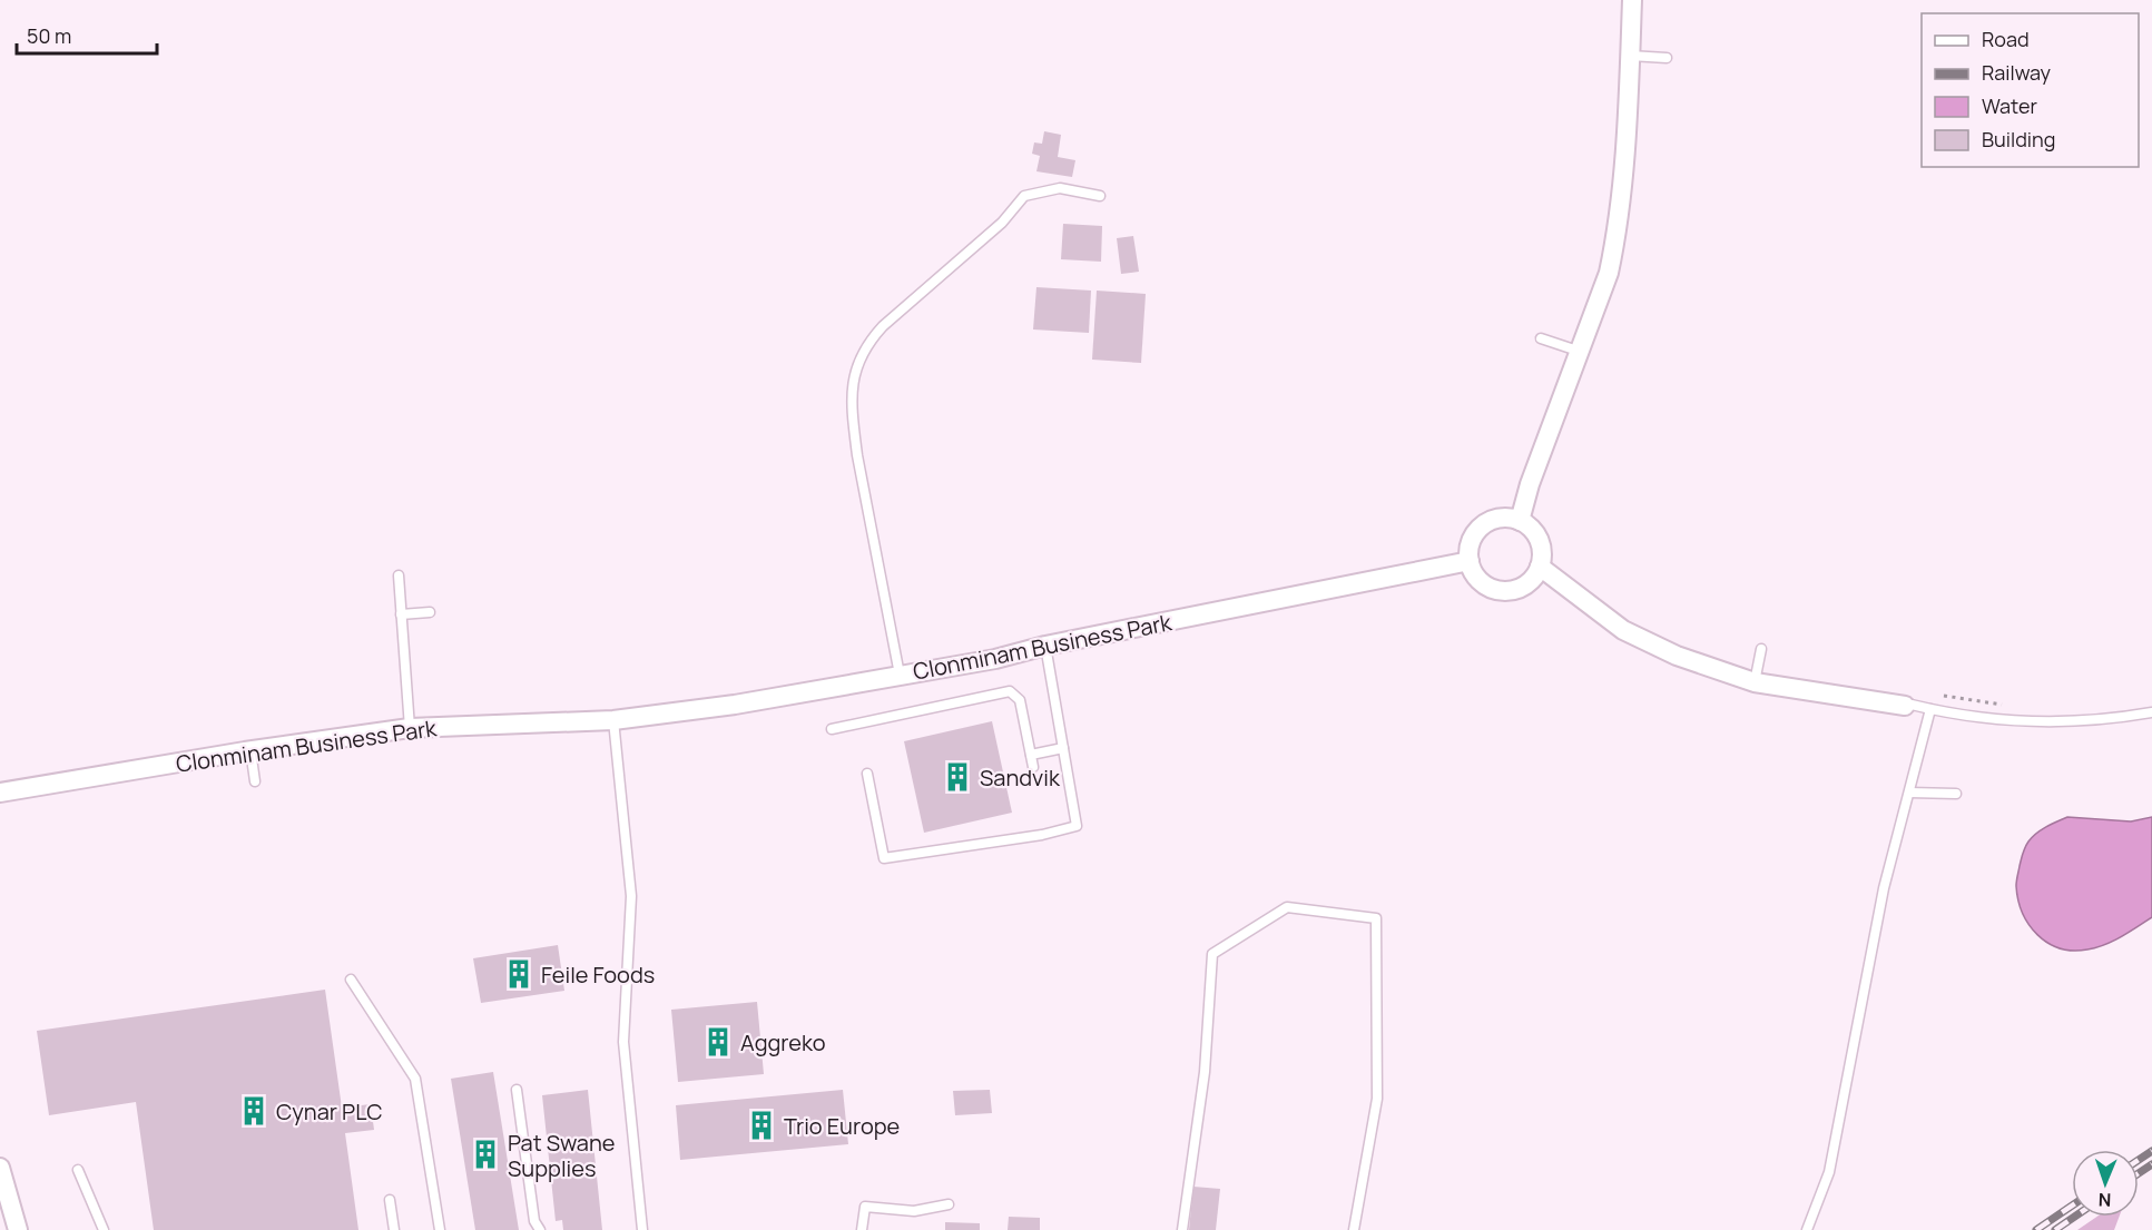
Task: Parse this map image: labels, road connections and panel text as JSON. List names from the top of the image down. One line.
{"streets":{"street":["Clonminam Business Park"]},"places":{"building":["Sandvik","Feile Foods","Aggreko","Cynar PLC","Trio Europe","Pat Swane Supplies"]},"legend":["Road","Railway","Water","Building"],"scale_bar":"50 m","north":"bottom"}
